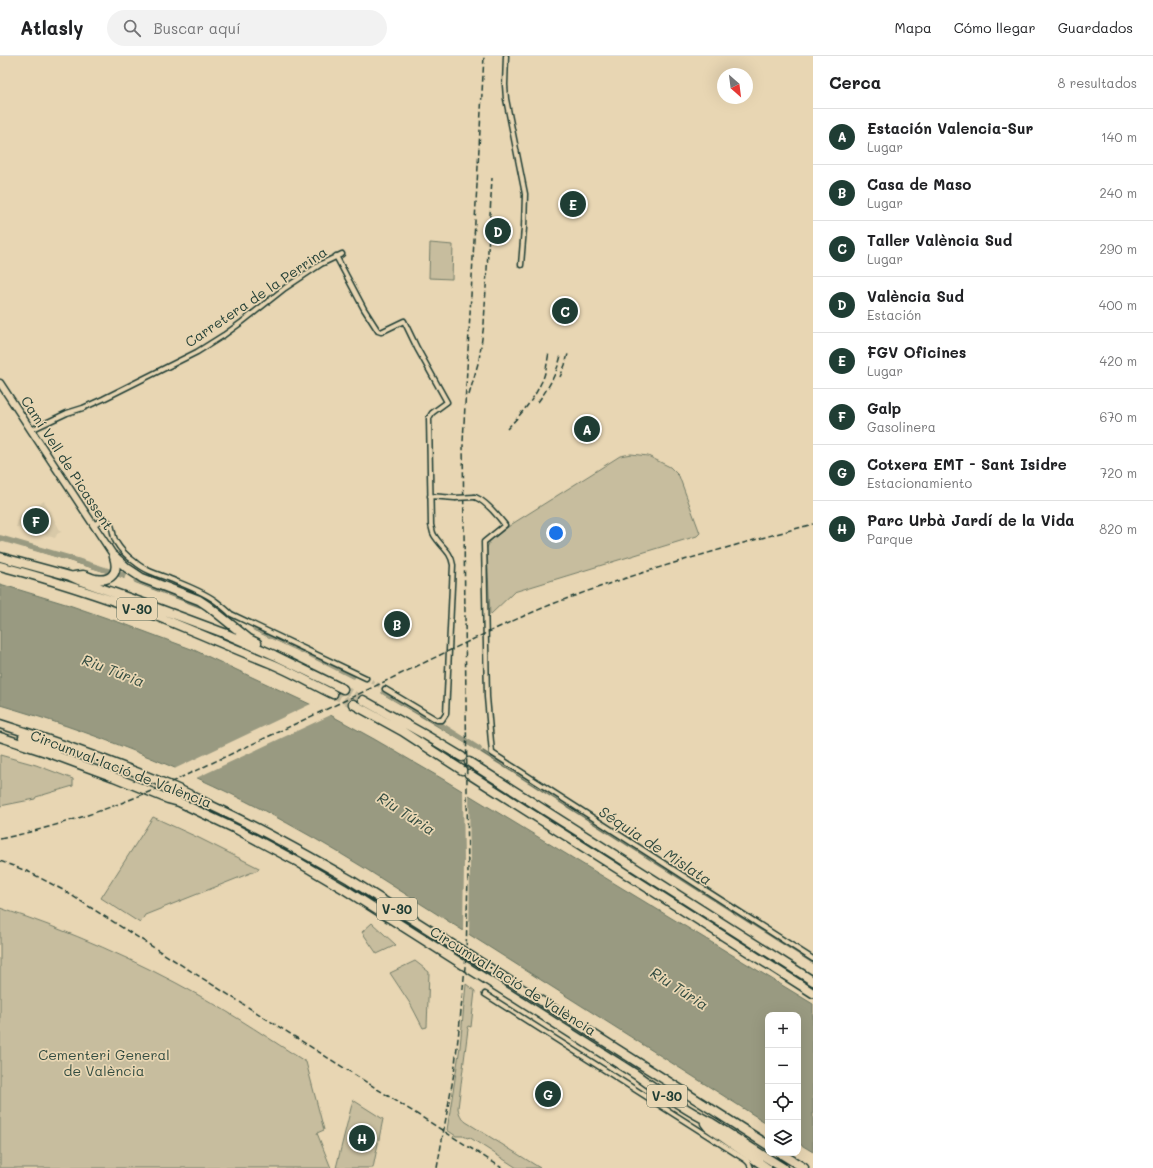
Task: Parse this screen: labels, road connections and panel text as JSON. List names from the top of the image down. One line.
{"streets":{"highway":["V-30","Circumval·lació de València"],"street":["Carretera de la Perrina","Camí Vell de Picassent"]},"crossings":[["Carretera de la Perrina","Camí Vell de Picassent"]],"water":["Riu Túria","Séquia de Mislata"],"parks":["Cementeri General de València"],"north":"bottom right","page":{"header":"Atlasly","search":"Buscar aquí","nav":["Mapa","Cómo llegar","Guardados"],"heading":["Cerca","8 resultados"],"list":[{"mark":"A","name":"Estación Valencia-Sur","note":"Lugar","value":"140 m"},{"mark":"B","name":"Casa de Maso","note":"Lugar","value":"240 m"},{"mark":"C","name":"Taller València Sud","note":"Lugar","value":"290 m"},{"mark":"D","name":"València Sud","note":"Estación","value":"400 m"},{"mark":"E","name":"FGV Oficines","note":"Lugar","value":"420 m"},{"mark":"F","name":"Galp","note":"Gasolinera","value":"670 m"},{"mark":"G","name":"Cotxera EMT - Sant Isidre","note":"Estacionamiento","value":"720 m"},{"mark":"H","name":"Parc Urbà Jardí de la Vida","note":"Parque","value":"820 m"}],"pins":["E","D","C","A","F","B","G","H"],"map_buttons":["+","−"]}}
